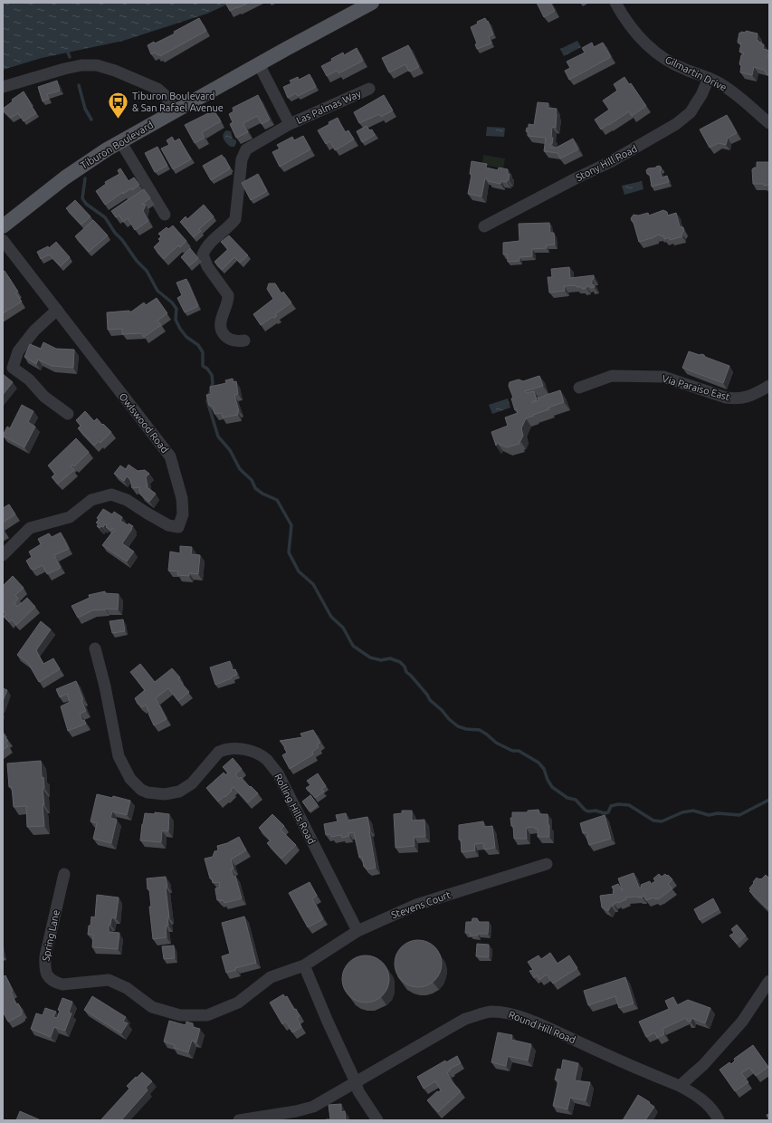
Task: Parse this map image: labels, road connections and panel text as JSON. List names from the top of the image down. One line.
{"streets":{"main road":["Tiburon Boulevard"],"street":["Gilmartin Drive","Las Palmas Way","Stony Hill Road","Via Paraiso East","Owlswood Road","Rolling Hills Road","Stevens Court","Spring Lane","Round Hill Road"]},"crossings":[["Gilmartin Drive","Stony Hill Road"],["Las Palmas Way","Tiburon Boulevard"],["Rolling Hills Road","Stevens Court"],["Stevens Court","Spring Lane"]],"places":{"bus stop":["Tiburon Boulevard & San Rafael Avenue"]}}
